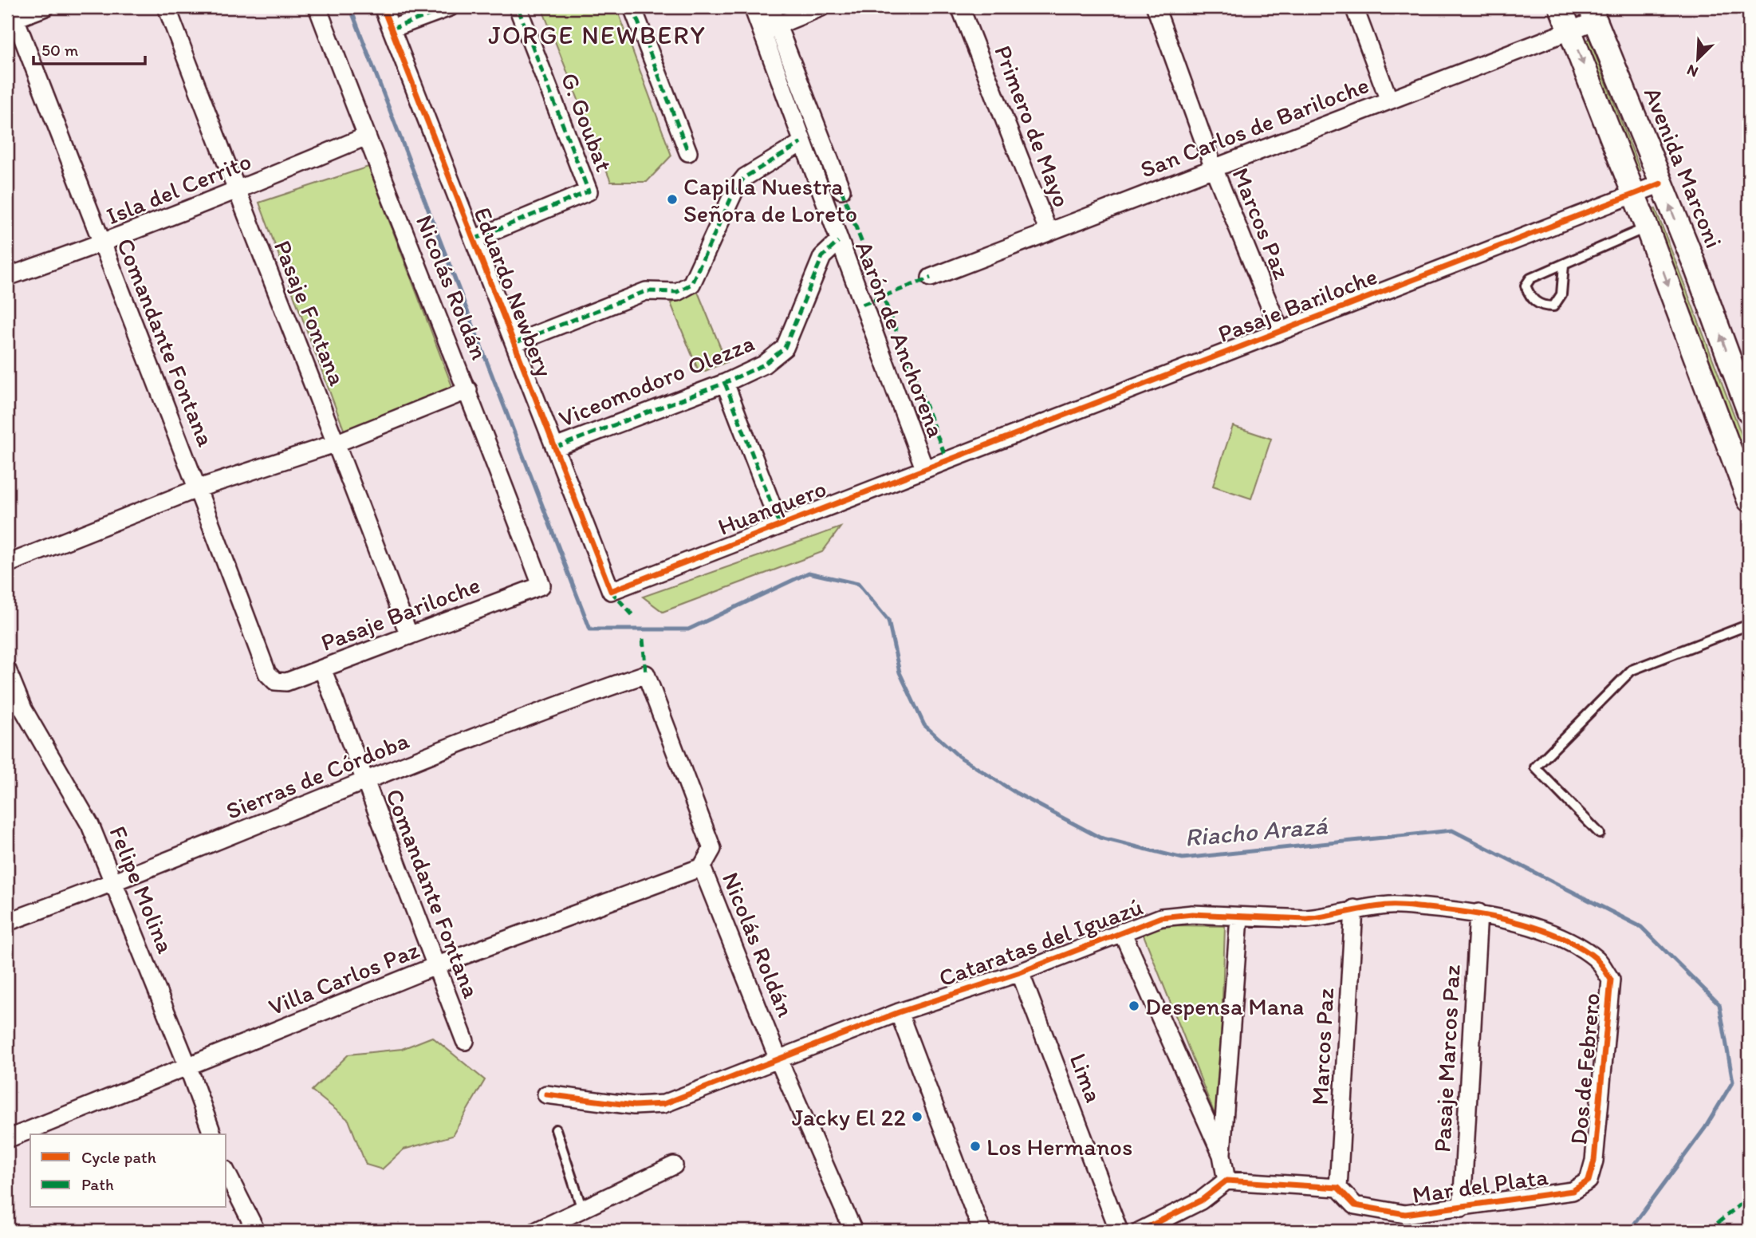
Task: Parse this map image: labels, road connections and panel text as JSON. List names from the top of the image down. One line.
{"streets":{"main road":["Avenida Marconi"],"street":["G. Goubat","Primero de Mayo","San Carlos de Bariloche","Isla del Cerrito","Marcos Paz","Nicolás Roldán","Eduardo Newbery","Pasaje Bariloche","Pasaje Fontana","Aarón de Anchorena","Comandante Fontana","Viceomodoro Olezza","Huanquero","Sierras de Córdoba","Felipe Molina","Cataratas del Iguazú","Villa Carlos Paz","Pasaje Marcos Paz","Dos de Febrero","Lima","Mar del Plata"]},"crossings":[["G. Goubat","Eduardo Newbery"],["Primero de Mayo","San Carlos de Bariloche"],["San Carlos de Bariloche","Avenida Marconi"],["San Carlos de Bariloche","Marcos Paz"],["Avenida Marconi","Pasaje Bariloche"],["Isla del Cerrito","Nicolás Roldán"],["Isla del Cerrito","Pasaje Fontana"],["Isla del Cerrito","Comandante Fontana"],["Marcos Paz","Pasaje Bariloche"],["Marcos Paz","Cataratas del Iguazú"],["Marcos Paz","Mar del Plata"],["Nicolás Roldán","Pasaje Bariloche"],["Nicolás Roldán","Sierras de Córdoba"],["Nicolás Roldán","Cataratas del Iguazú"],["Nicolás Roldán","Villa Carlos Paz"],["Eduardo Newbery","Viceomodoro Olezza"],["Eduardo Newbery","Huanquero"],["Pasaje Bariloche","Pasaje Fontana"],["Pasaje Bariloche","Comandante Fontana"],["Pasaje Bariloche","Huanquero"],["Aarón de Anchorena","Viceomodoro Olezza"],["Aarón de Anchorena","Huanquero"],["Comandante Fontana","Sierras de Córdoba"],["Comandante Fontana","Villa Carlos Paz"],["Sierras de Córdoba","Felipe Molina"],["Felipe Molina","Villa Carlos Paz"],["Cataratas del Iguazú","Pasaje Marcos Paz"],["Cataratas del Iguazú","Dos de Febrero"],["Cataratas del Iguazú","Lima"],["Pasaje Marcos Paz","Mar del Plata"],["Dos de Febrero","Mar del Plata"]],"districts":["JORGE NEWBERY"],"water":["Riacho Arazá"],"places":["Capilla Nuestra Señora de Loreto","Despensa Mana","Jacky El 22","Los Hermanos"],"legend":["Cycle path","Path"],"scale_bar":"50 m","north":"bottom left"}
